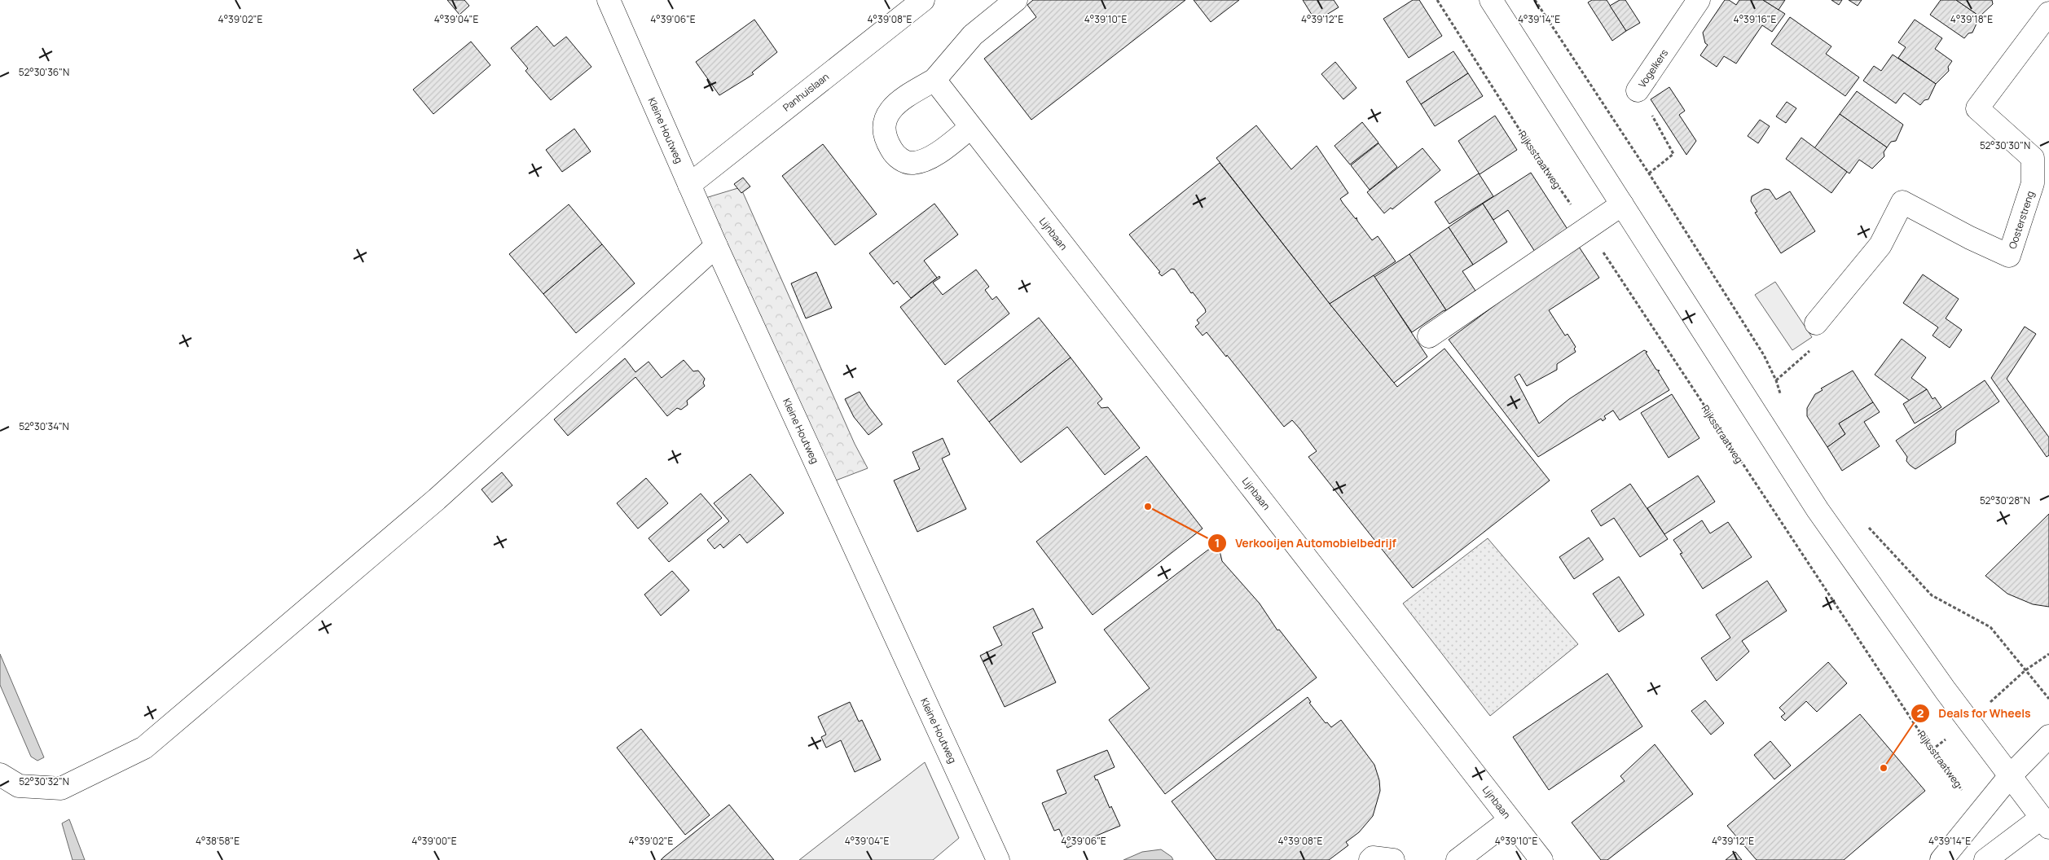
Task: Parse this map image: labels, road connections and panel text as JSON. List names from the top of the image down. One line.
{"streets":{"street":["Vogelkers","Panhuislaan","Kleine Houtweg","Oosterstreng","Lijnbaan"],"path":["Rijksstraatweg"]},"crossings":[["Panhuislaan","Kleine Houtweg"]],"places":["Verkooijen Automobielbedrijf","Deals for Wheels"],"coordinates":["4°39'02\"E","4°39'04\"E","4°39'06\"E","4°39'08\"E","4°39'10\"E","4°39'12\"E","4°39'14\"E","4°39'16\"E","4°39'18\"E","52°30'36\"N","52°30'30\"N","52°30'34\"N","52°30'28\"N","52°30'32\"N","4°38'58\"E","4°39'00\"E"]}
